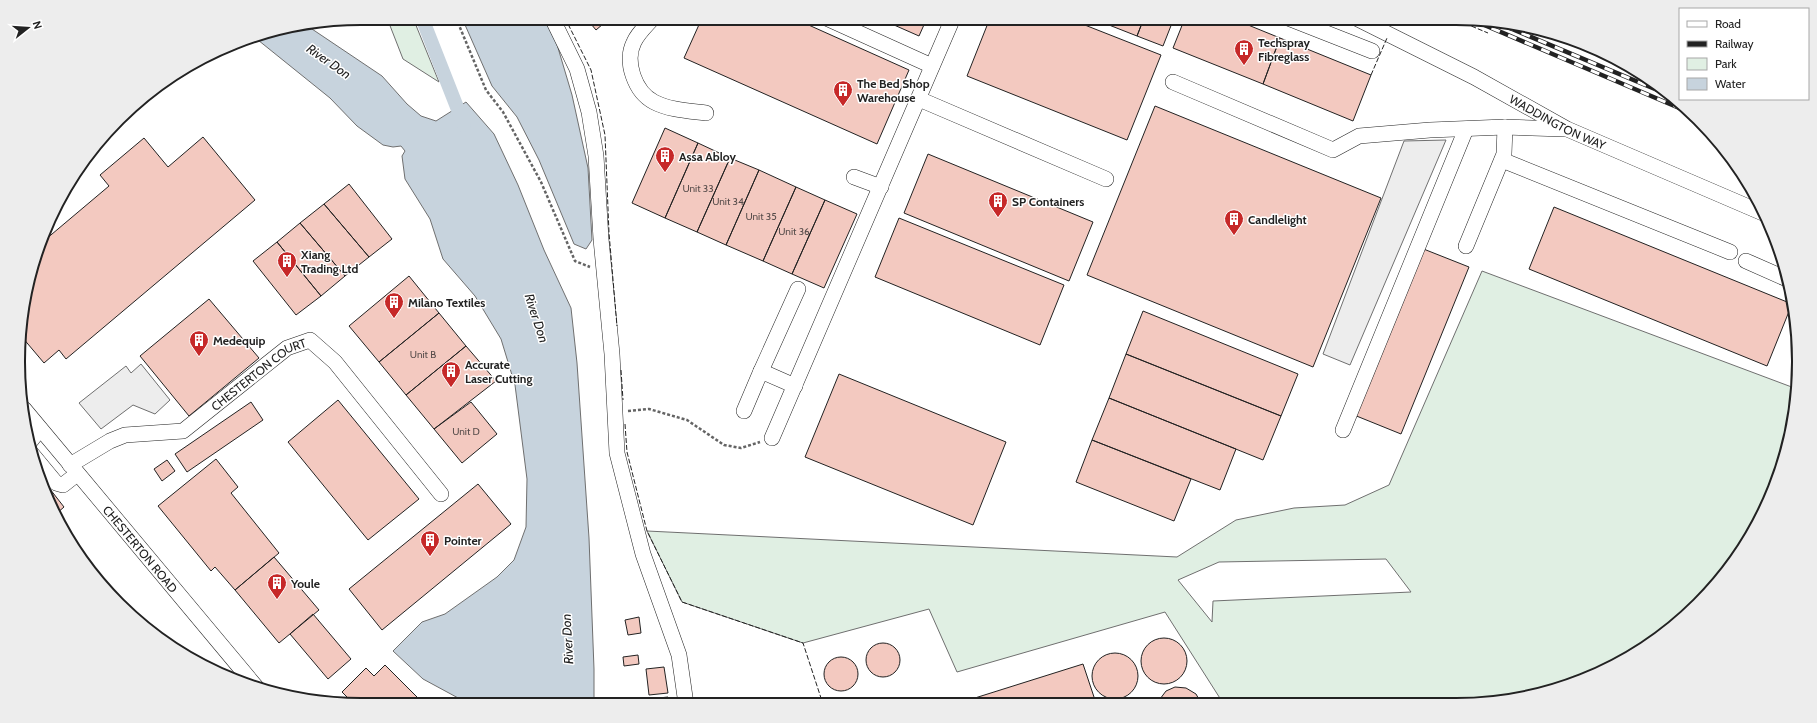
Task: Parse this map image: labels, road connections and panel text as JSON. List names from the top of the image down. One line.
{"streets":{"street":["WADDINGTON WAY","CHESTERTON COURT","CHESTERTON ROAD"]},"crossings":[["CHESTERTON COURT","CHESTERTON ROAD"]],"water":["River Don"],"places":{"building":["Techspray Fibreglass","The Bed Shop Warehouse","Assa Abloy","SP Containers","Candlelight","Xiang Trading Ltd","Milano Textiles","Medequip","Accurate Laser Cutting","Pointer","Youle"]},"house_numbers":["Unit 33","Unit 34","Unit 35","Unit 36","Unit B","Unit D"],"legend":["Road","Railway","Park","Water"],"north":"right"}
